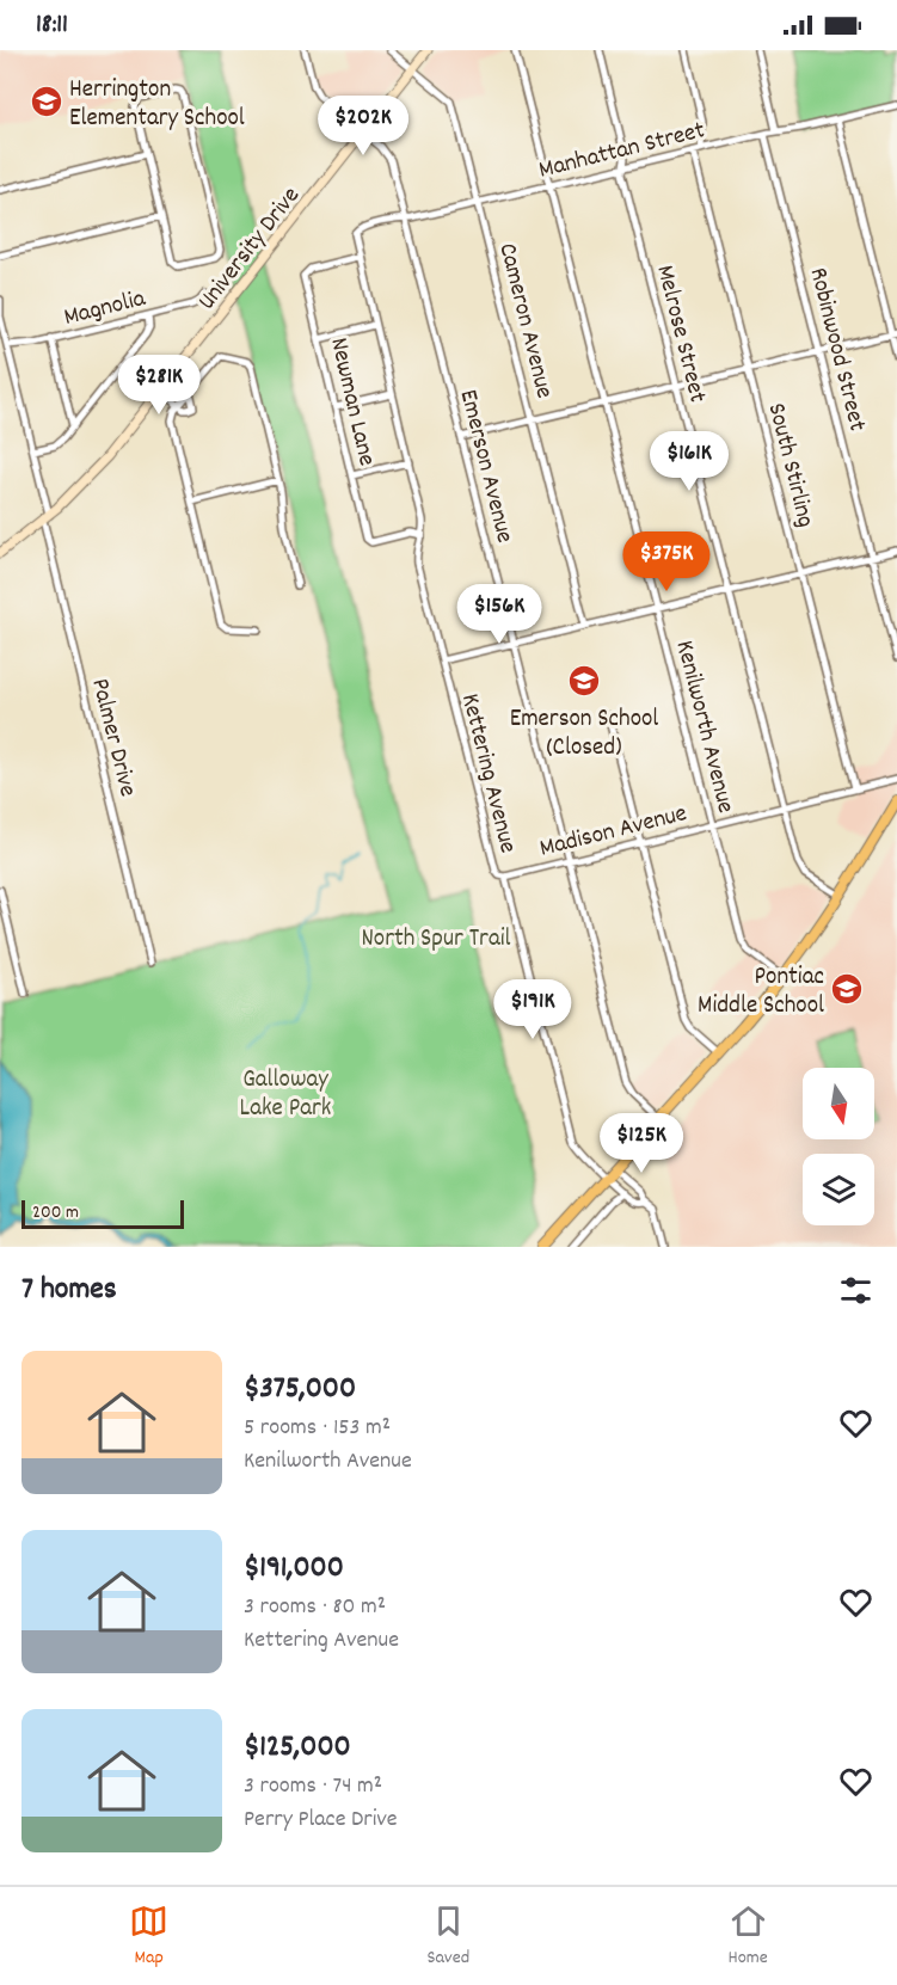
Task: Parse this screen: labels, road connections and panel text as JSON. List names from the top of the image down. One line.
{"streets":{"main road":["University Drive"],"street":["Manhattan Street","Magnolia","Cameron Avenue","Melrose Street","Robinwood Street","Newman Lane","South Stirling","Emerson Avenue","Kenilworth Avenue","Palmer Drive","Kettering Avenue","Madison Avenue"]},"crossings":[["Manhattan Street","Cameron Avenue"],["Manhattan Street","Melrose Street"],["Manhattan Street","Robinwood Street"],["Manhattan Street","South Stirling"],["Manhattan Street","Emerson Avenue"],["Manhattan Street","Kenilworth Avenue"],["Manhattan Street","Kettering Avenue"],["University Drive","Cameron Avenue"],["University Drive","Emerson Avenue"],["University Drive","Palmer Drive"],["Magnolia","Palmer Drive"],["Melrose Street","Madison Avenue"],["Newman Lane","Kettering Avenue"],["South Stirling","Madison Avenue"],["Emerson Avenue","Madison Avenue"],["Kenilworth Avenue","Madison Avenue"],["Kettering Avenue","Madison Avenue"]],"parks":["North Spur Trail","Galloway Lake Park"],"places":{"school or university":["Herrington Elementary School","Emerson School (Closed)","Pontiac Middle School"]},"scale_bar":"200 m","north":"bottom","page":{"status":"18:11","price":["$202K","$281K","$161K","$375K","$156K","$191K","$125K"],"scale":"200 m","heading":"7 homes","list":[{"name":"$375,000","note":"5 rooms · 153 m² · Kenilworth Avenue"},{"name":"$191,000","note":"3 rooms · 80 m² · Kettering Avenue"},{"name":"$125,000","note":"3 rooms · 74 m² · Perry Place Drive"}],"tabs":["Map","Saved","Home"]}}
